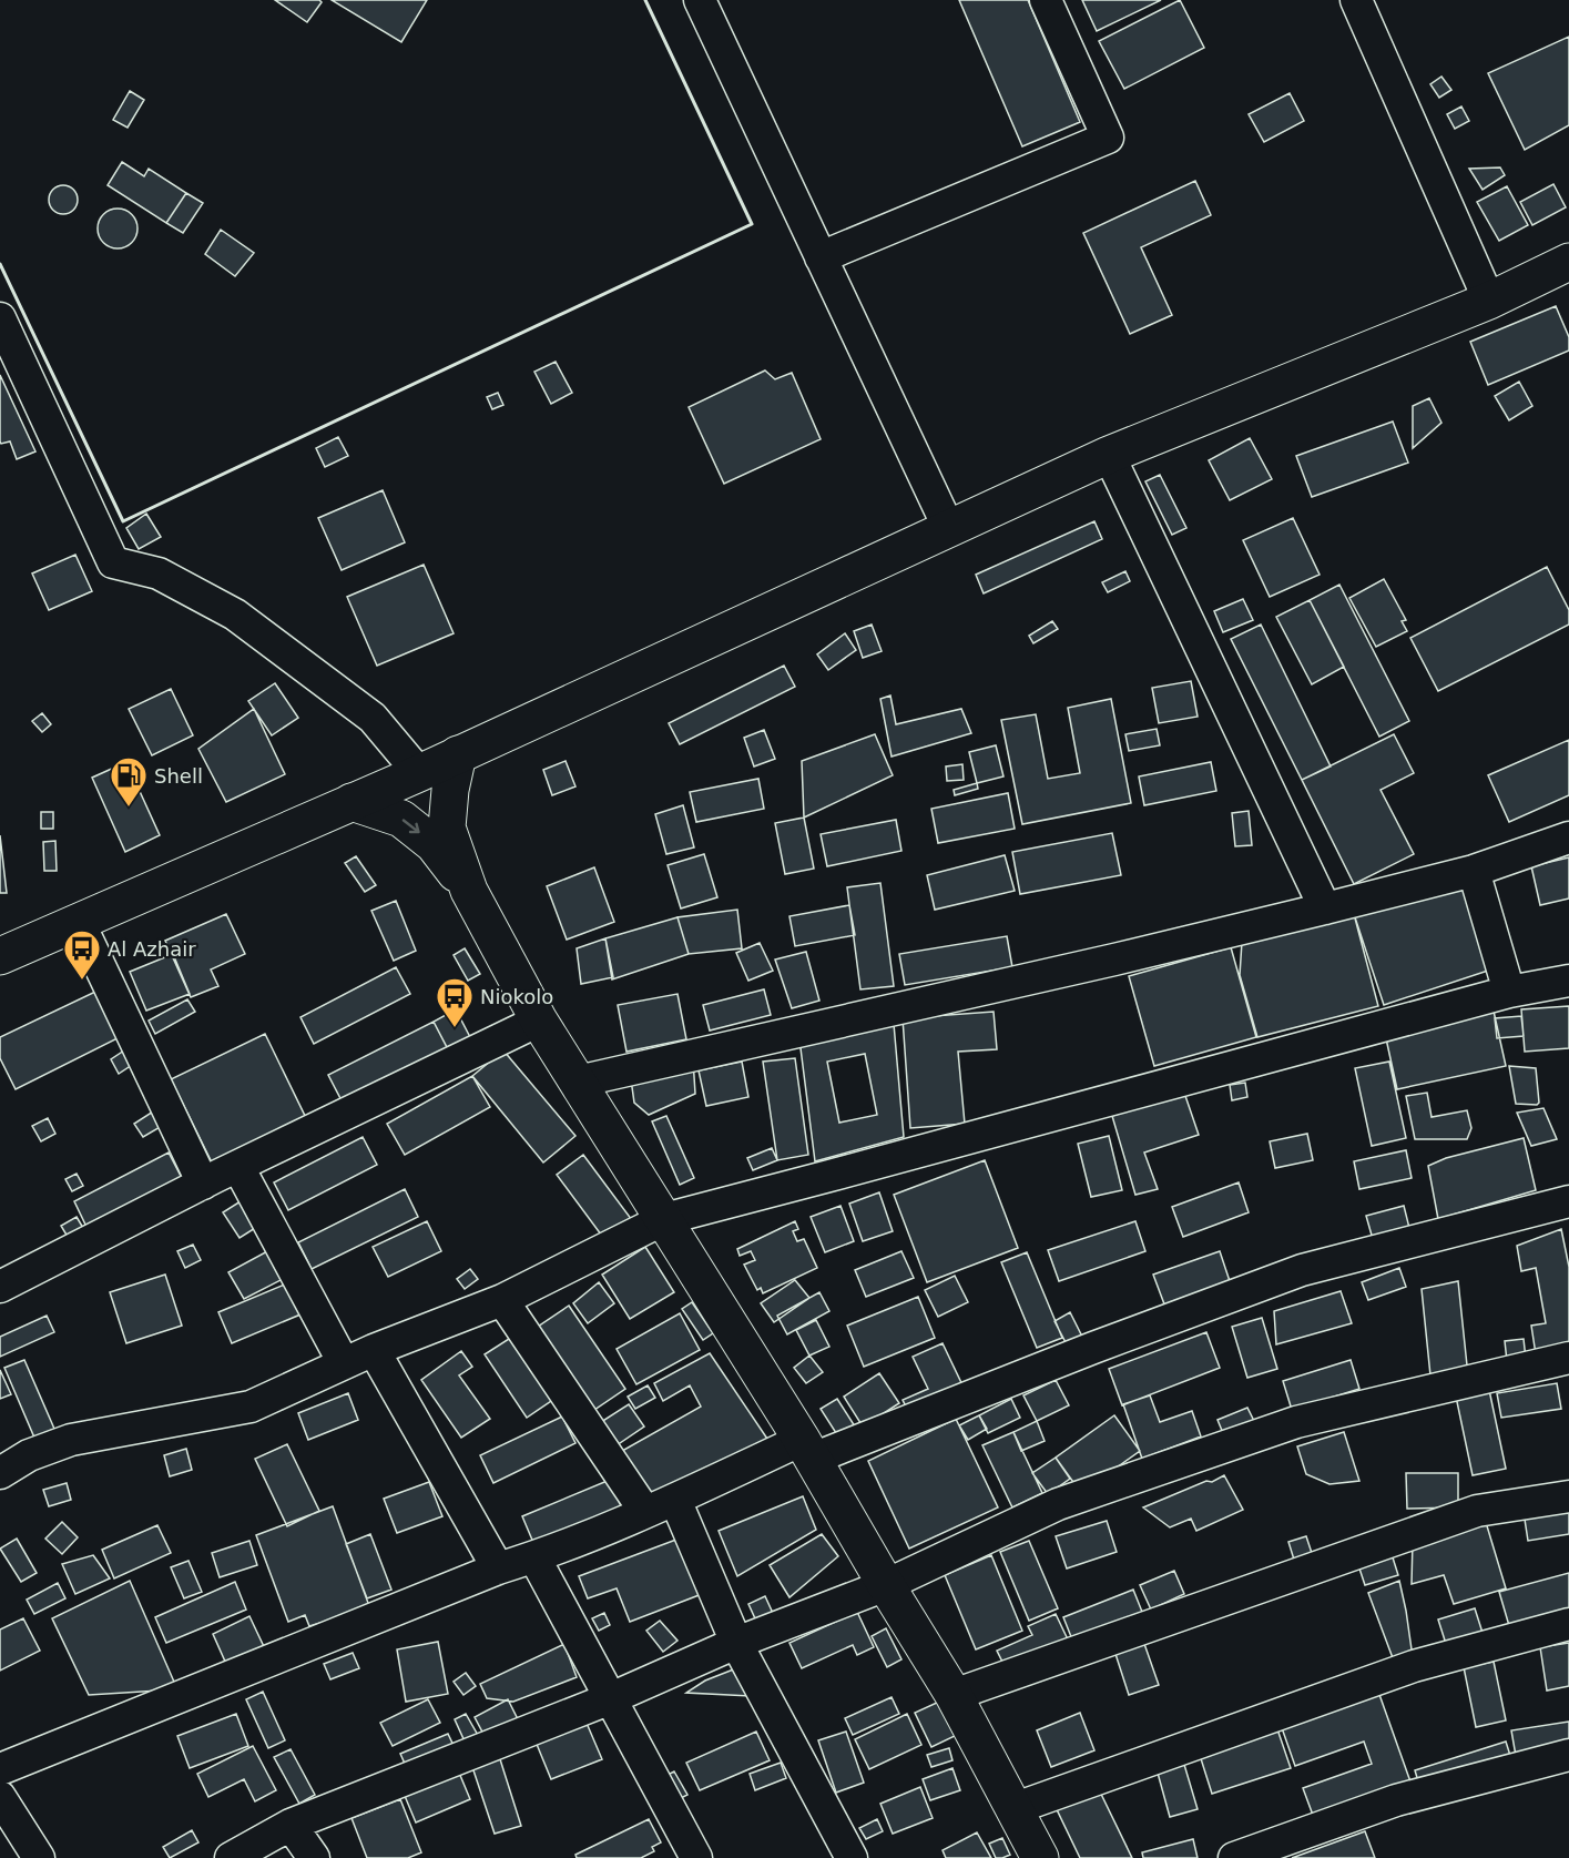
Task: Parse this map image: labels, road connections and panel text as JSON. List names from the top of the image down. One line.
{"places":{"fuel station":["Shell"],"bus stop":["Al Azhair","Niokolo"]}}
